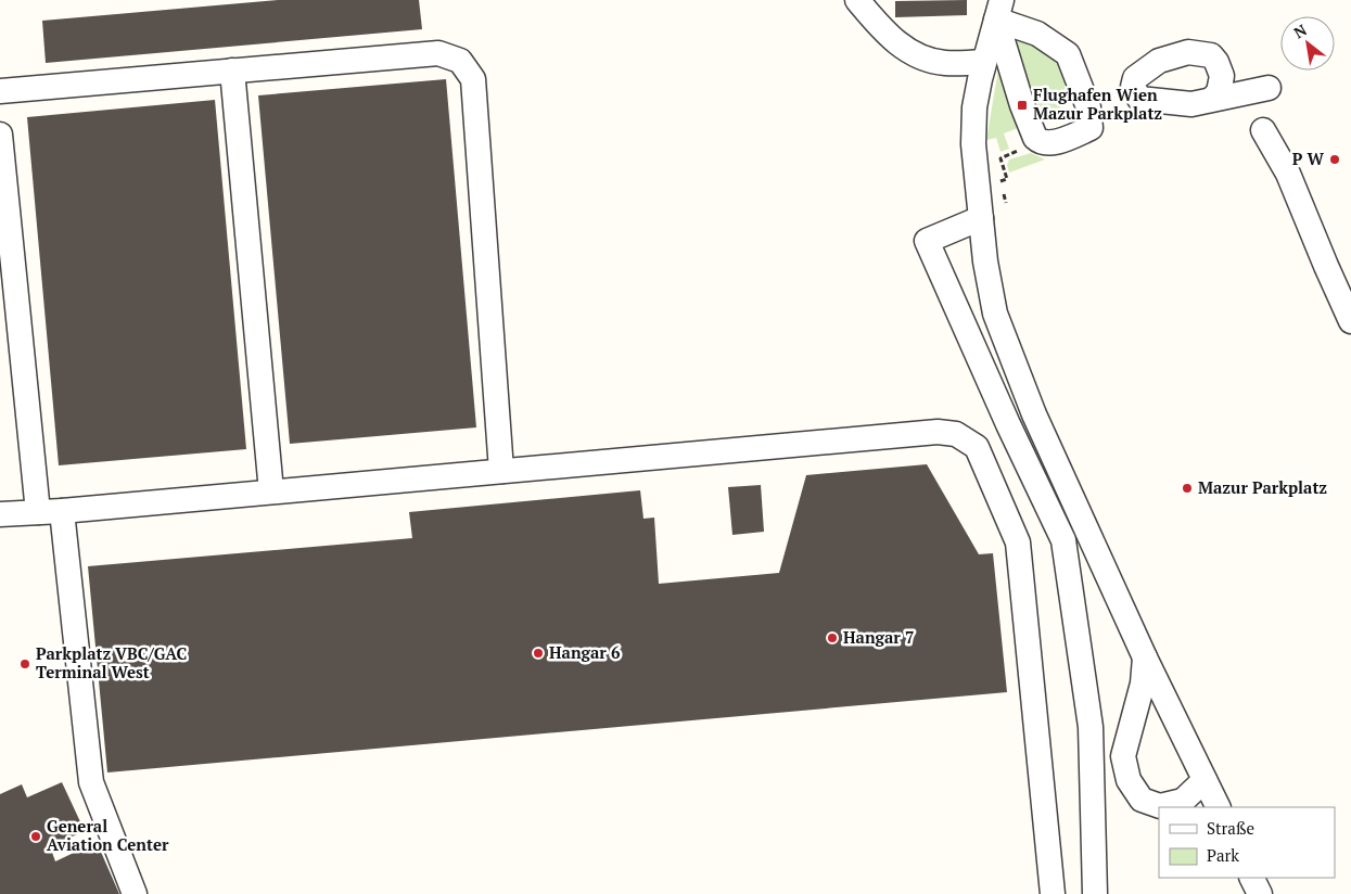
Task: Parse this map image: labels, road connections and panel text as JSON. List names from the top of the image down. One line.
{"places":{"transit":["Flughafen Wien Mazur Parkplatz"],"other":["P W","Mazur Parkplatz","Hangar 7","Hangar 6","Parkplatz VBC/GAC Terminal West","General Aviation Center"]},"legend":["Straße","Park"],"north":"top left"}
